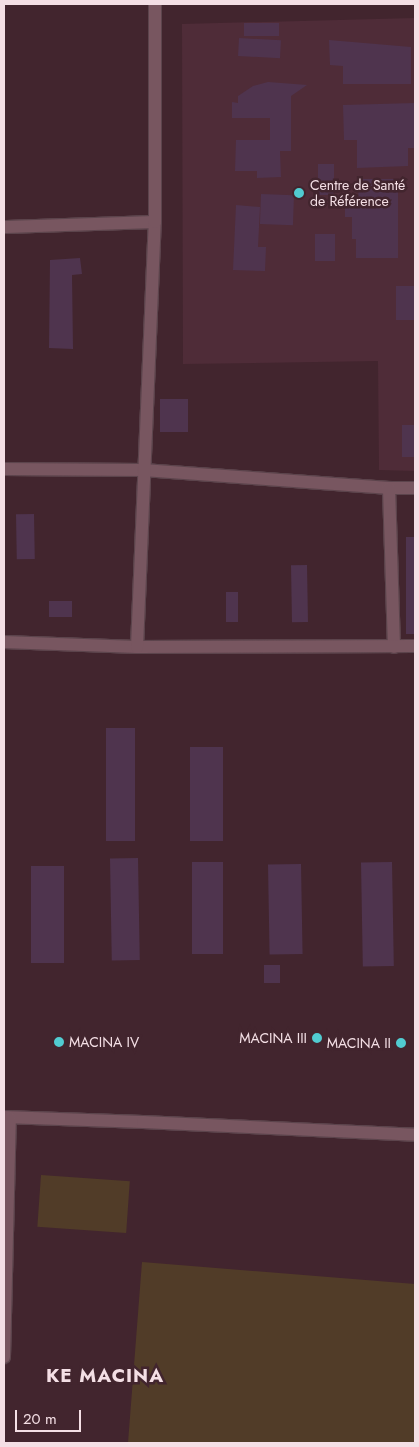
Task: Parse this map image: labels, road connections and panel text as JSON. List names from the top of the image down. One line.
{"districts":["KE MACINA"],"places":["Centre de Santé de Référence","MACINA III","MACINA IV","MACINA II"],"scale_bar":"20 m"}
